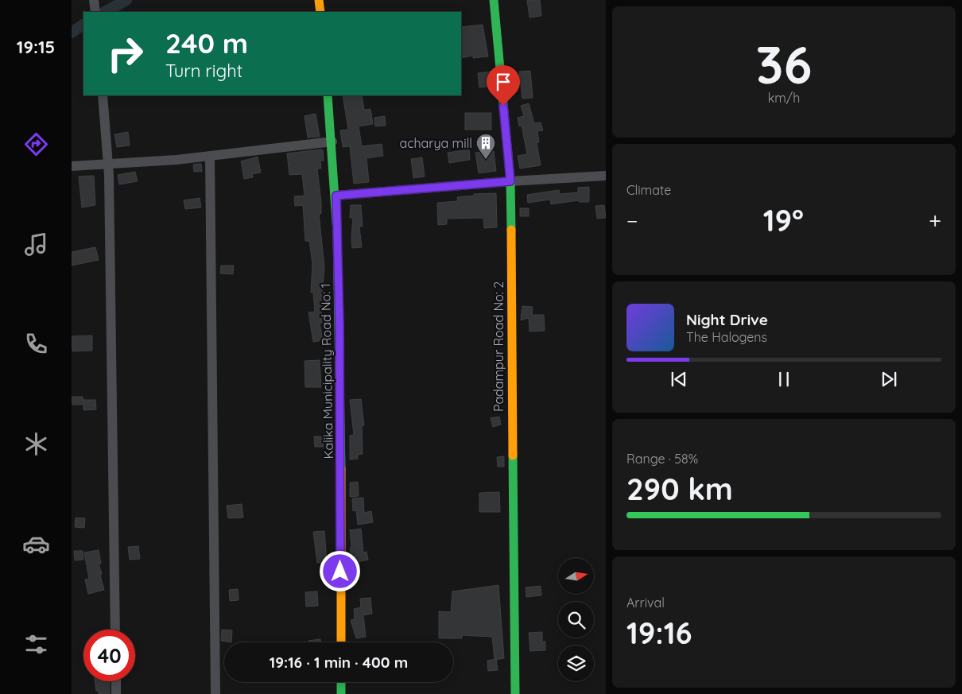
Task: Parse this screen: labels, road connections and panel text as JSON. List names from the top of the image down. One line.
{"streets":{"street":["Padampur Road No: 2","Kalika Municipality Road No: 1"]},"places":{"building":["acharya mill"]},"north":"right","page":{"tabs":"19:15","tile":[["36","km/h"],"Climate",["Range · 58%","290 km"],["Arrival","19:16"]],"turn":["240 m","Turn right"],"heat":["−","19°","+"],"song":["Night Drive","The Halogens"],"limit":"40","trip":"19:16 · 1 min · 400 m"}}
